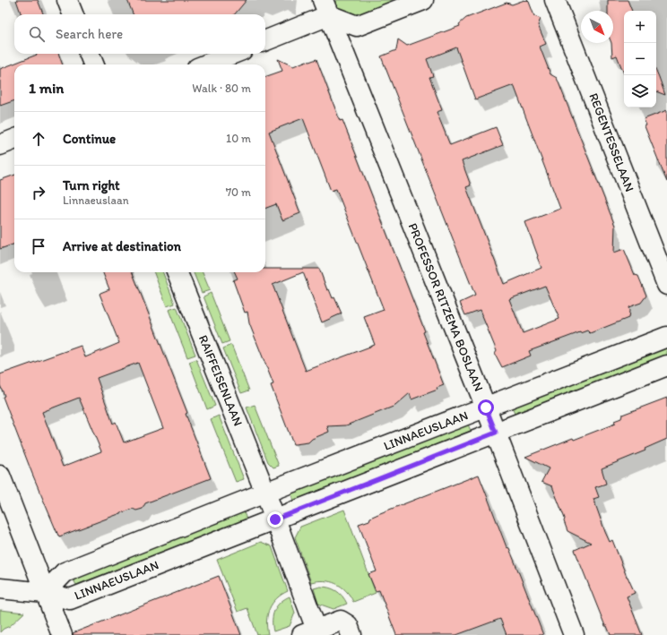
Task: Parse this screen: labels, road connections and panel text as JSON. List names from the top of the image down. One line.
{"streets":{"street":["REGENTESSELAAN","PROFESSOR RITZEMA BOSLAAN","RAIFFEISENLAAN","LINNAEUSLAAN"]},"crossings":[["PROFESSOR RITZEMA BOSLAAN","LINNAEUSLAAN"],["RAIFFEISENLAAN","LINNAEUSLAAN"]],"north":"bottom right","page":{"map_buttons":["+","−"],"search":"Search here","heading":["1 min","Walk · 80 m"],"list":[["Continue","10 m"],["Turn right","Linnaeuslaan","70 m"],"Arrive at destination"]}}
